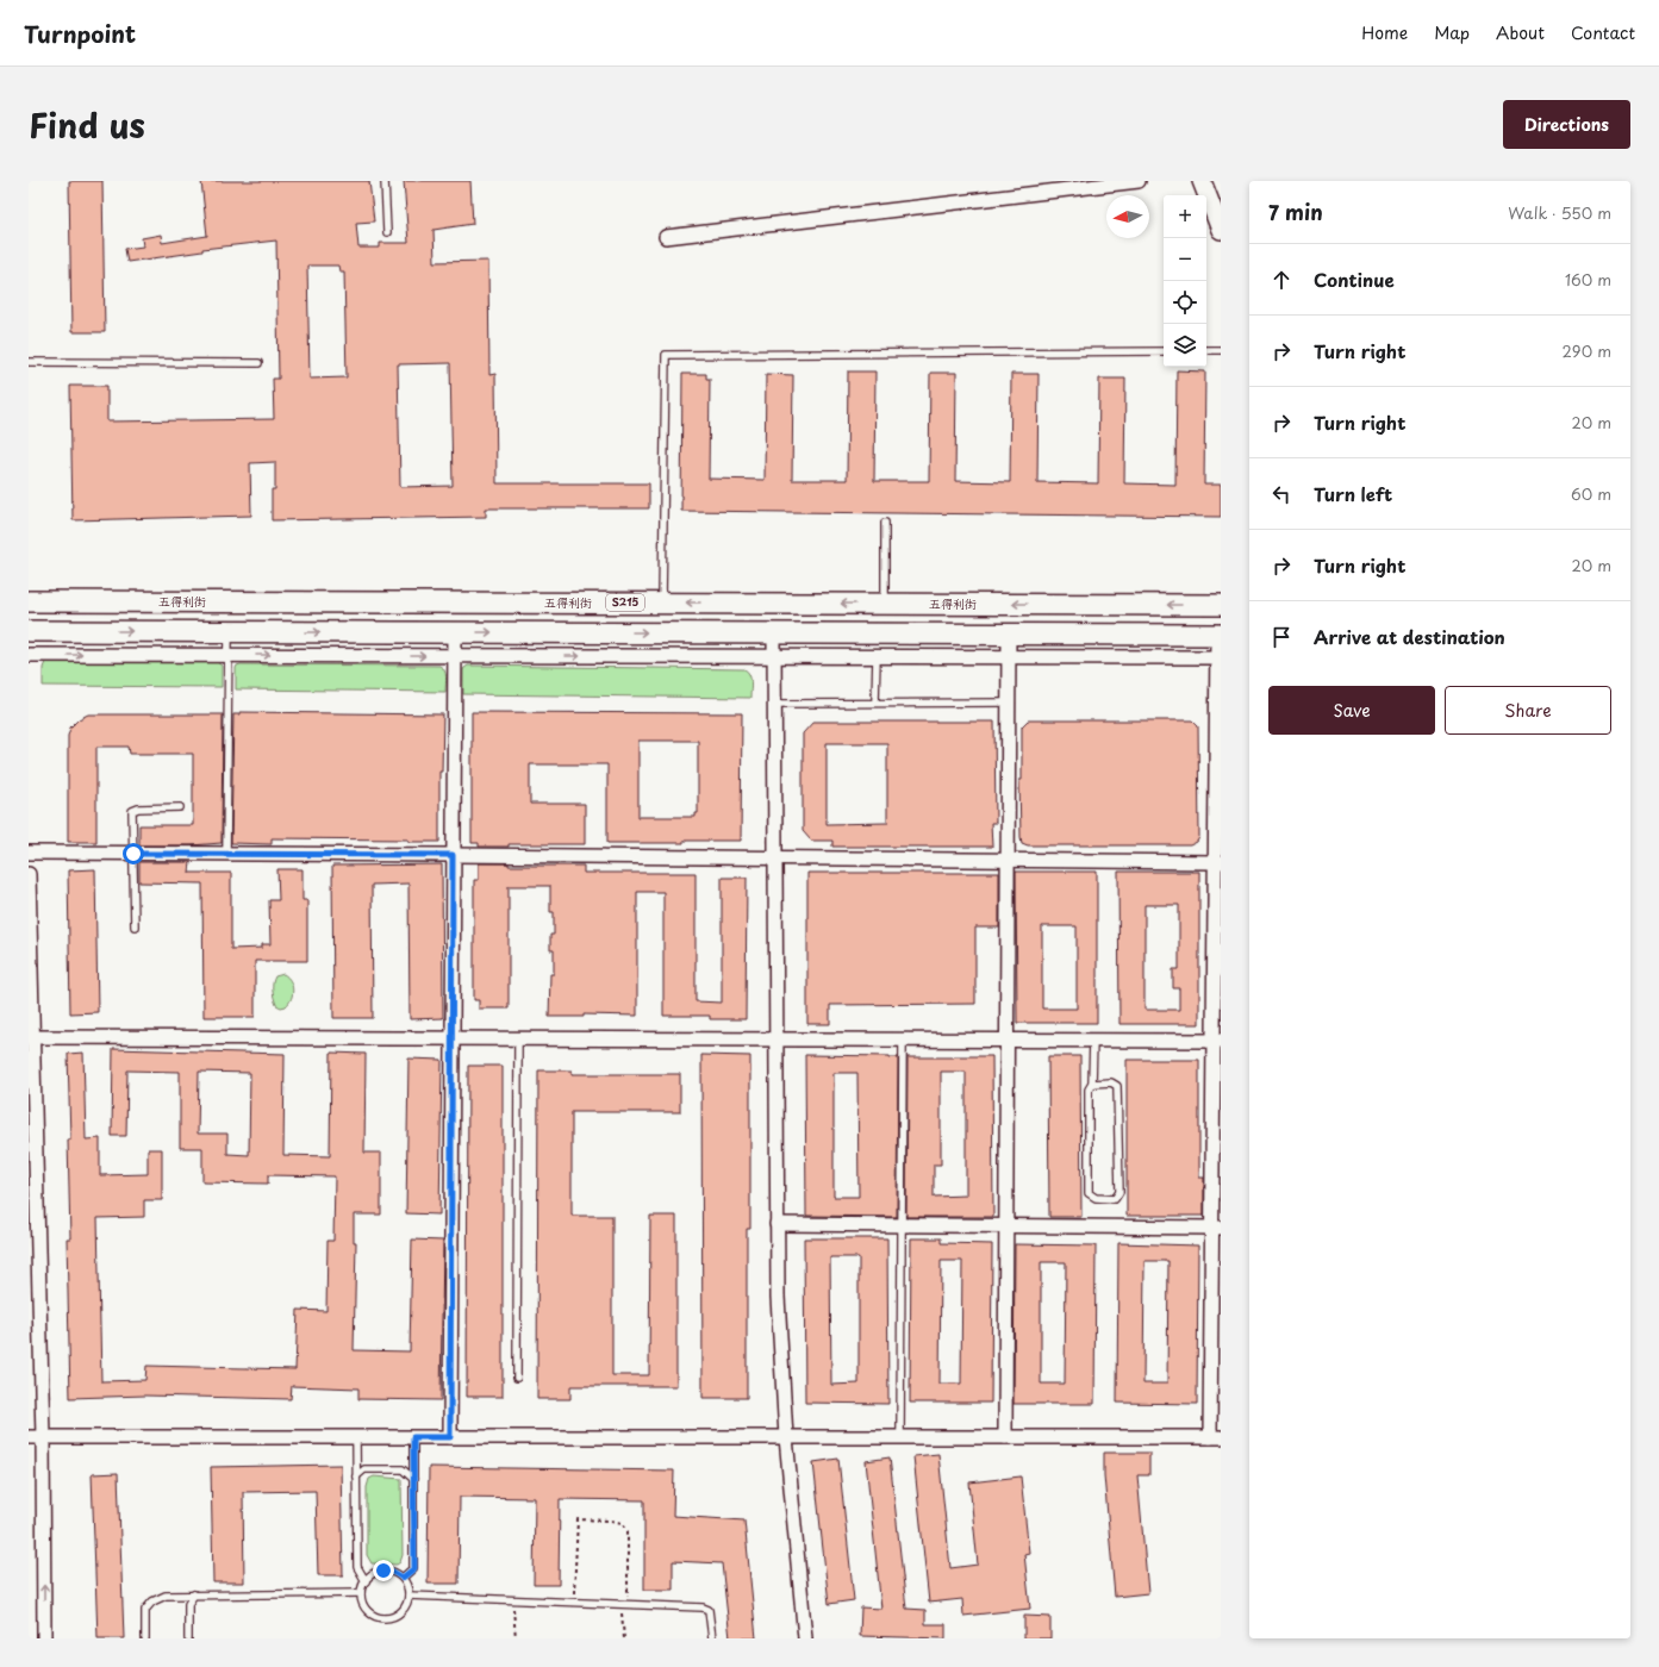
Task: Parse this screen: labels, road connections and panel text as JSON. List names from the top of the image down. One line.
{"streets":{"main road":["五得利街","S215"]},"north":"left","page":{"header":"Turnpoint","nav":["Home","Map","About","Contact"],"title":"Find us","buttons":["Directions",["Save","Share"]],"heading":["7 min","Walk · 550 m"],"map_buttons":["+","−"],"list":[["Continue","160 m"],["Turn right","290 m"],["Turn right","20 m"],["Turn left","60 m"],["Turn right","20 m"],"Arrive at destination"]}}
